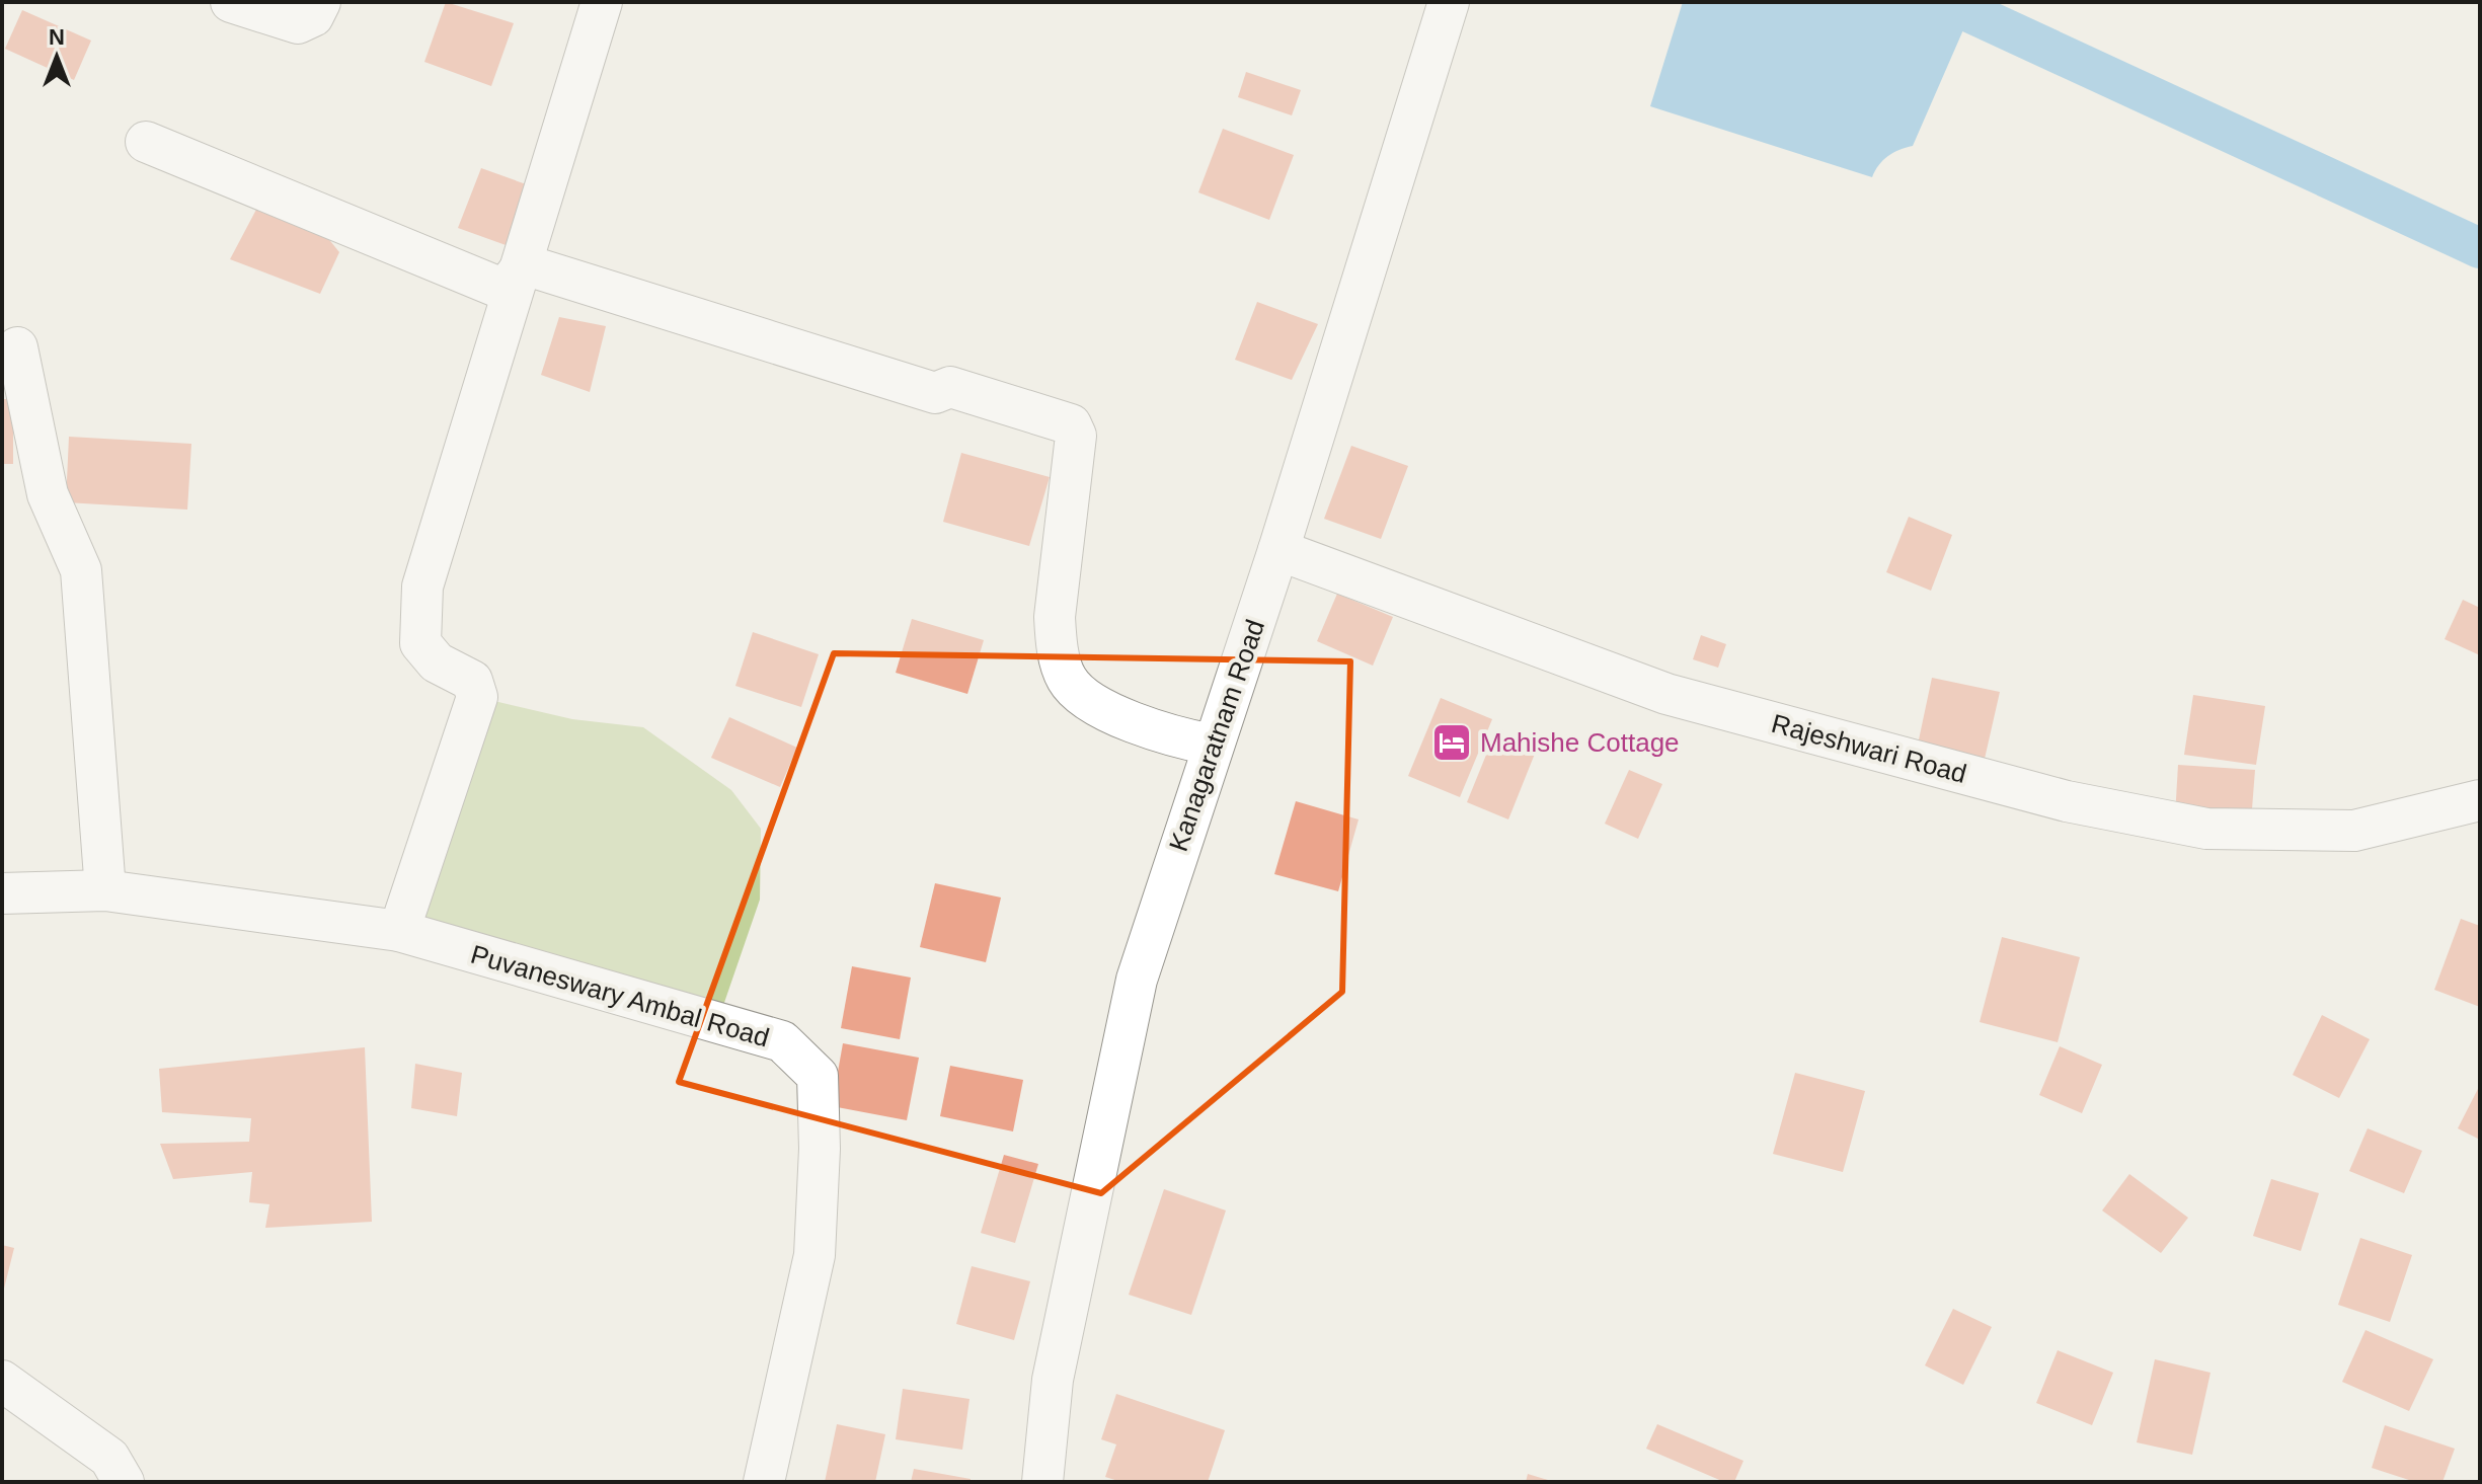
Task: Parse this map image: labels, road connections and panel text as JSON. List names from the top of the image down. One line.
{"streets":{"street":["Kanagaratnam Road","Rajeshwari Road","Puvaneswary Ambal Road"]},"crossings":[["Kanagaratnam Road","Rajeshwari Road"]],"places":{"hotel":["Mahishe Cottage"]},"north":"top"}
